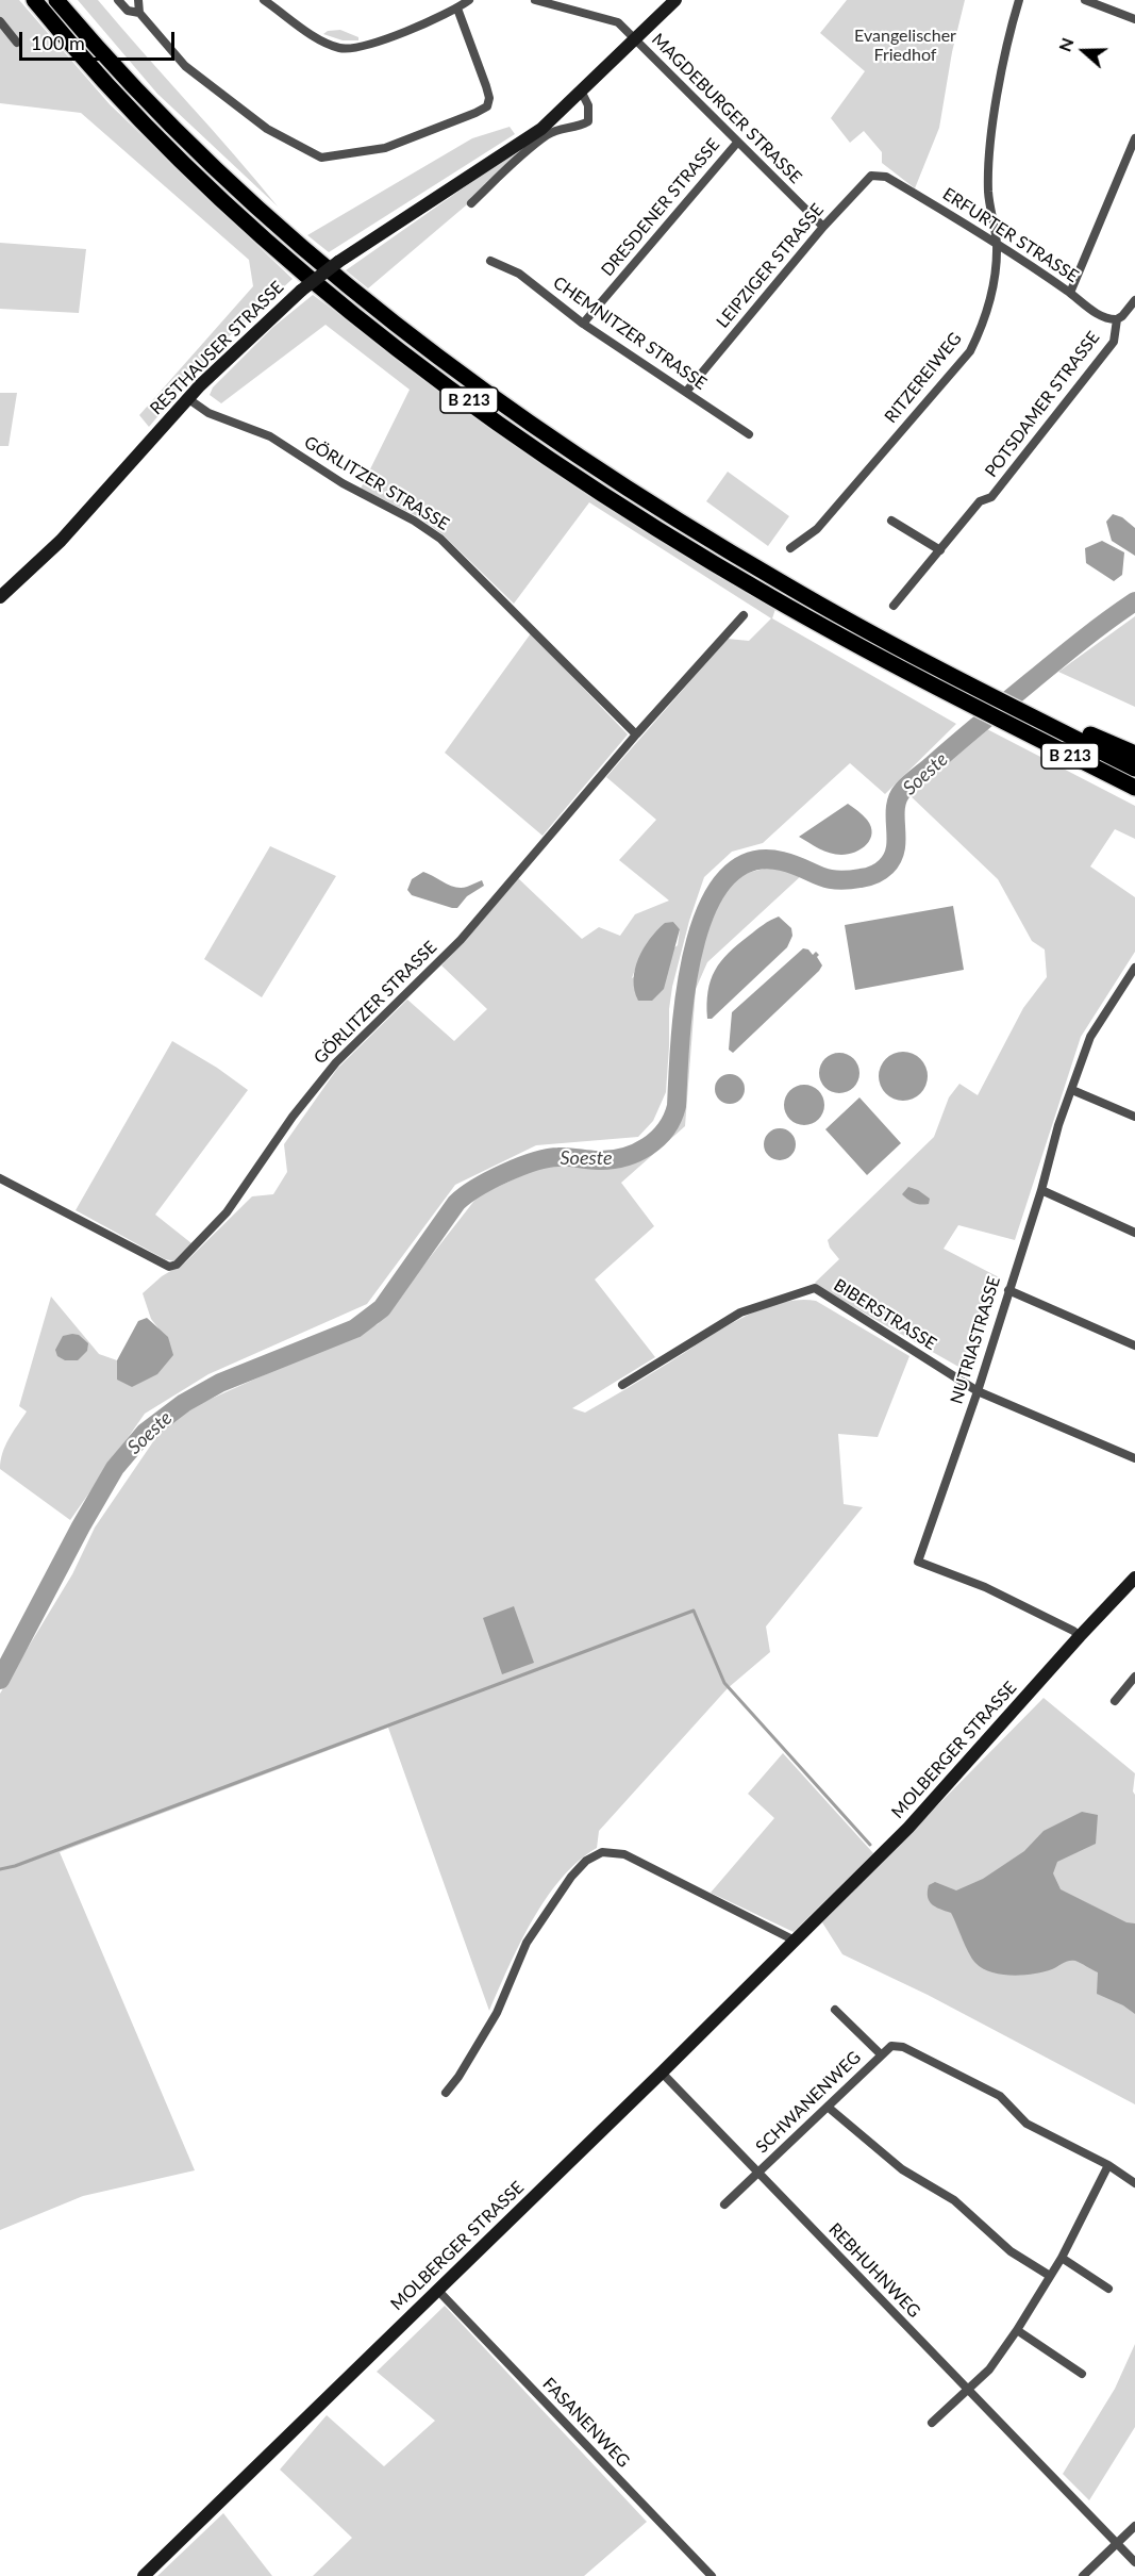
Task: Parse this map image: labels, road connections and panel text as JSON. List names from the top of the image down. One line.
{"streets":{"highway":["B 213"],"main road":["RESTHAUSER STRASSE","MOLBERGER STRASSE"],"street":["MAGDEBURGER STRASSE","DRESDENER STRASSE","ERFURTER STRASSE","LEIPZIGER STRASSE","CHEMNITZER STRASSE","RITZEREIWEG","POTSDAMER STRASSE","GÖRLITZER STRASSE","BIBERSTRASSE","NUTRIASTRASSE","SCHWANENWEG","REBHUHNWEG","FASANENWEG"]},"crossings":[["MAGDEBURGER STRASSE","DRESDENER STRASSE"],["MAGDEBURGER STRASSE","LEIPZIGER STRASSE"],["MAGDEBURGER STRASSE","RESTHAUSER STRASSE"],["DRESDENER STRASSE","CHEMNITZER STRASSE"],["ERFURTER STRASSE","LEIPZIGER STRASSE"],["ERFURTER STRASSE","RITZEREIWEG"],["ERFURTER STRASSE","POTSDAMER STRASSE"],["LEIPZIGER STRASSE","CHEMNITZER STRASSE"],["RESTHAUSER STRASSE","GÖRLITZER STRASSE"],["BIBERSTRASSE","NUTRIASTRASSE"],["NUTRIASTRASSE","MOLBERGER STRASSE"],["MOLBERGER STRASSE","REBHUHNWEG"],["MOLBERGER STRASSE","FASANENWEG"],["SCHWANENWEG","REBHUHNWEG"]],"water":["Soeste"],"parks":["Evangelischer Friedhof"],"scale_bar":"100 m","north":"left"}
